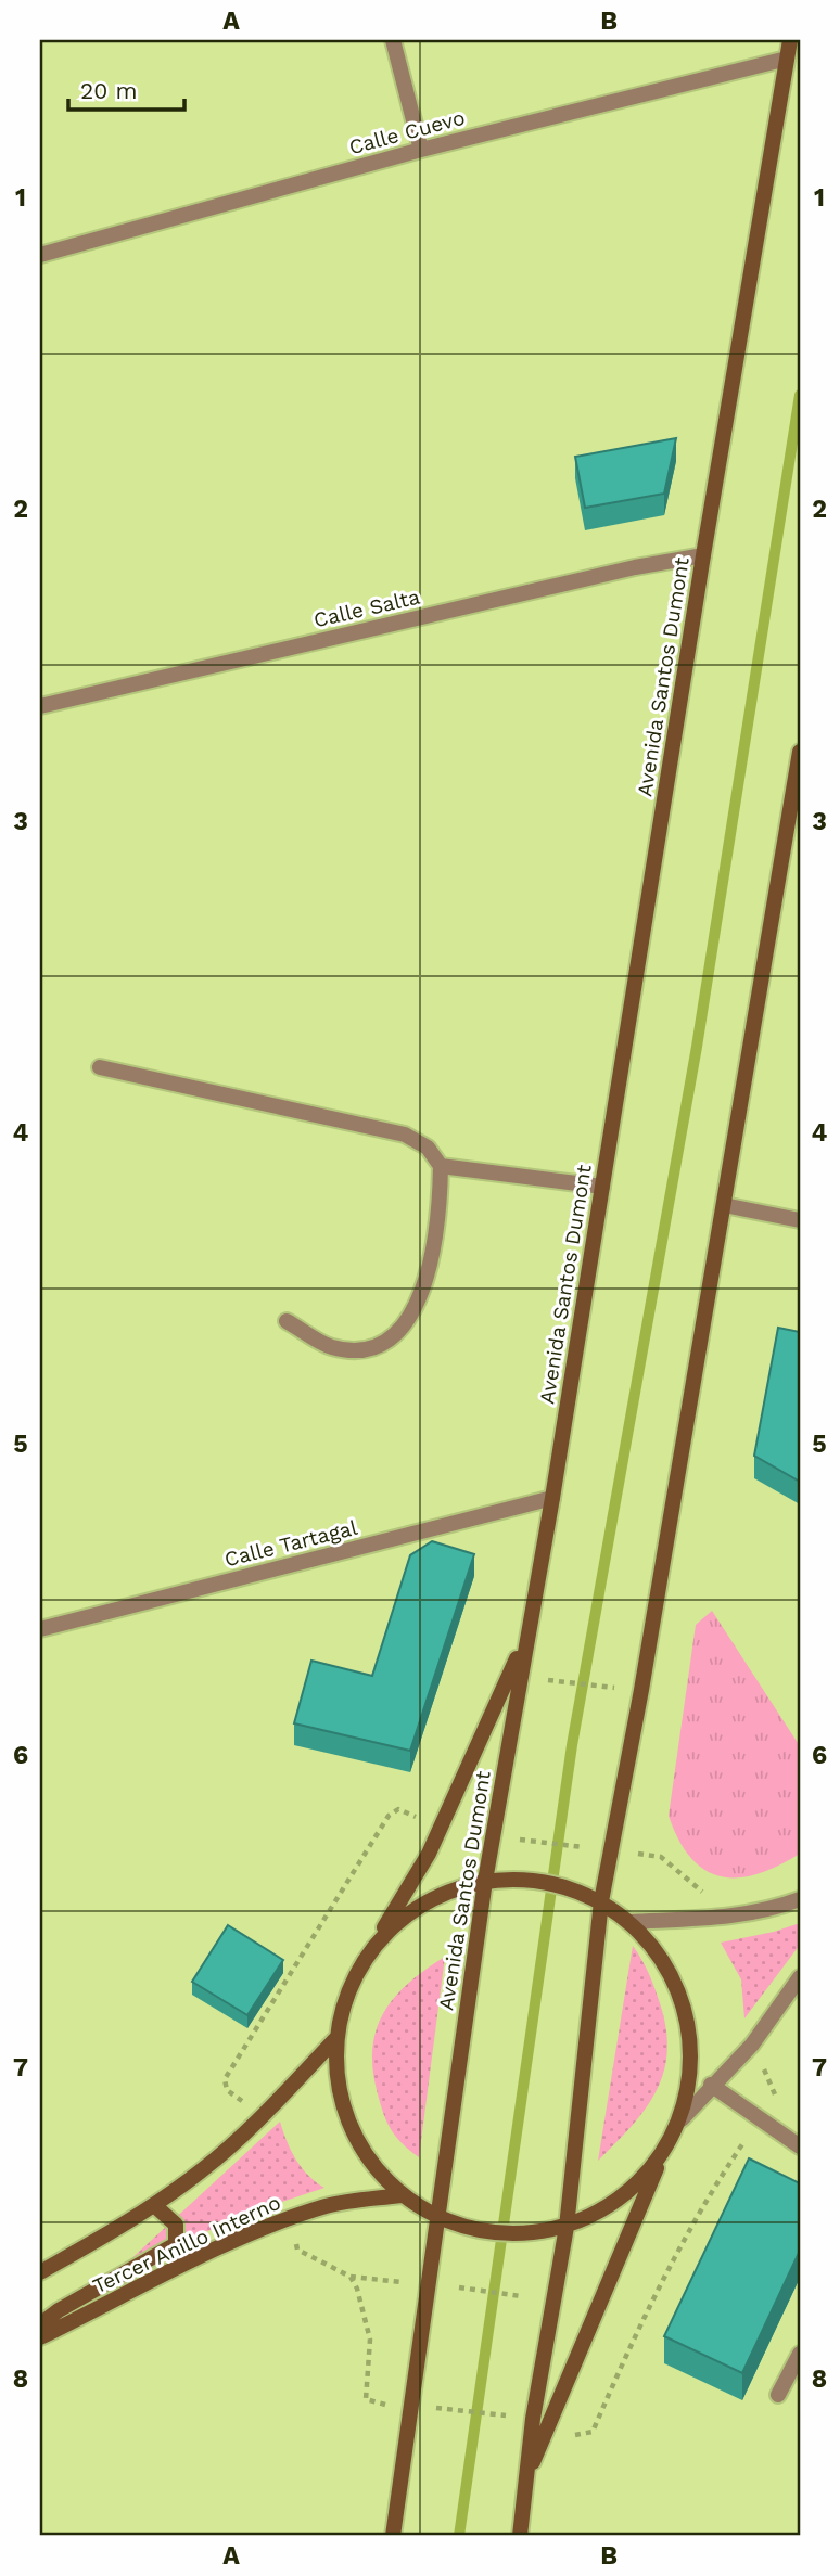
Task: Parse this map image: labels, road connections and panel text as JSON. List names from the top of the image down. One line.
{"streets":{"main road":["Avenida Santos Dumont","Tercer Anillo Interno"],"street":["Calle Cuevo","Calle Salta","Calle Tartagal"]},"crossings":[["Calle Cuevo","Avenida Santos Dumont"],["Calle Salta","Avenida Santos Dumont"],["Avenida Santos Dumont","Calle Tartagal"]],"scale_bar":"20 m","grid":{"columns":["A","B"],"rows":["1","2","3","4","5","6","7","8"]}}
